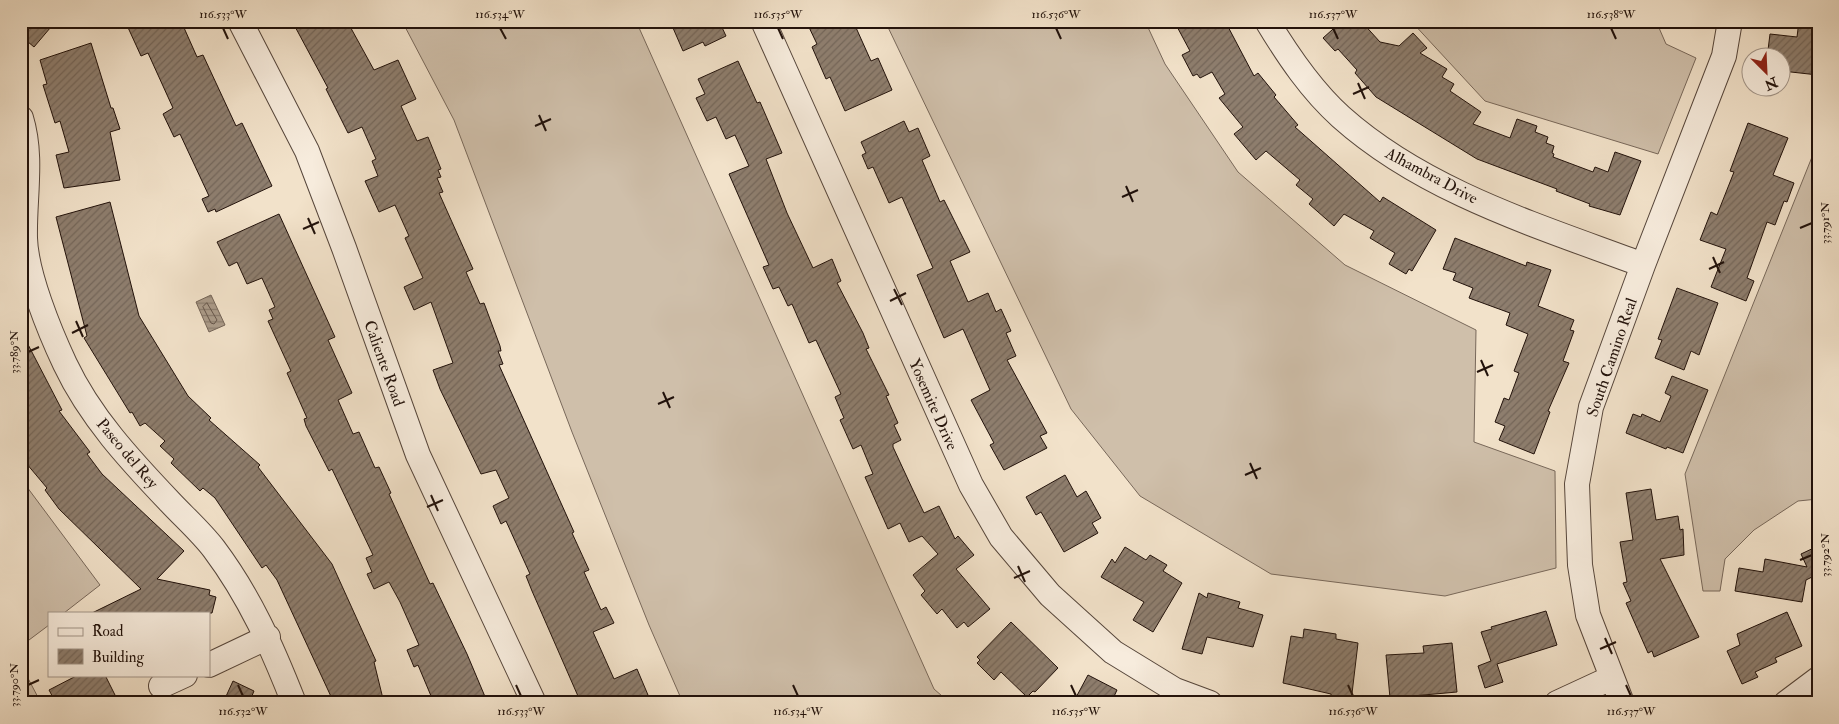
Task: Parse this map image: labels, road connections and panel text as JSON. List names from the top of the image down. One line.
{"streets":{"street":["Alhambra Drive","South Camino Real","Caliente Road","Yosemite Drive","Paseo del Rey"]},"crossings":[["Alhambra Drive","South Camino Real"]],"legend":["Road","Building"],"north":"bottom right","coordinates":["116.533°W","116.534°W","116.535°W","116.536°W","116.537°W","116.538°W","33.791°N","33.789°N","33.792°N","33.790°N","116.532°W"]}
